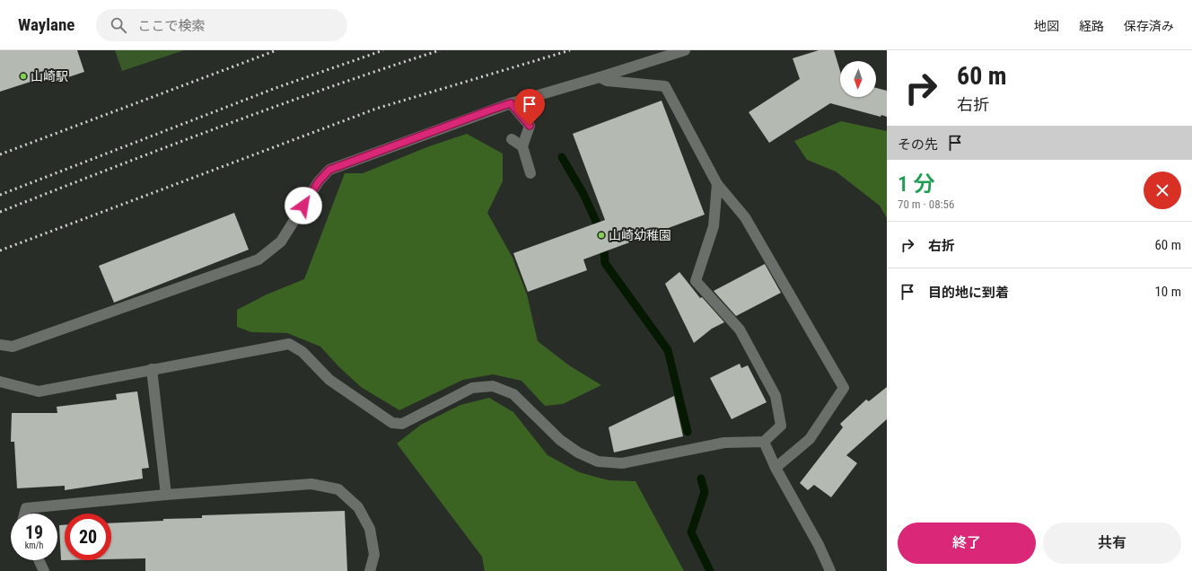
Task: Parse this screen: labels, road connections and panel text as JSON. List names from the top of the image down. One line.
{"places":["山崎駅","山崎幼稚園"],"north":"bottom","page":{"header":"Waylane","search":"ここで検索","nav":["地図","経路","保存済み"],"turn":["60 m","右折"],"then":"その先","heading":["1 分","70 m · 08:56"],"list":[{"name":"右折","value":"60 m"},{"name":"目的地に到着","value":"10 m"}],"speed":"19 km/h","limit":"20","buttons":["終了","共有"]}}
